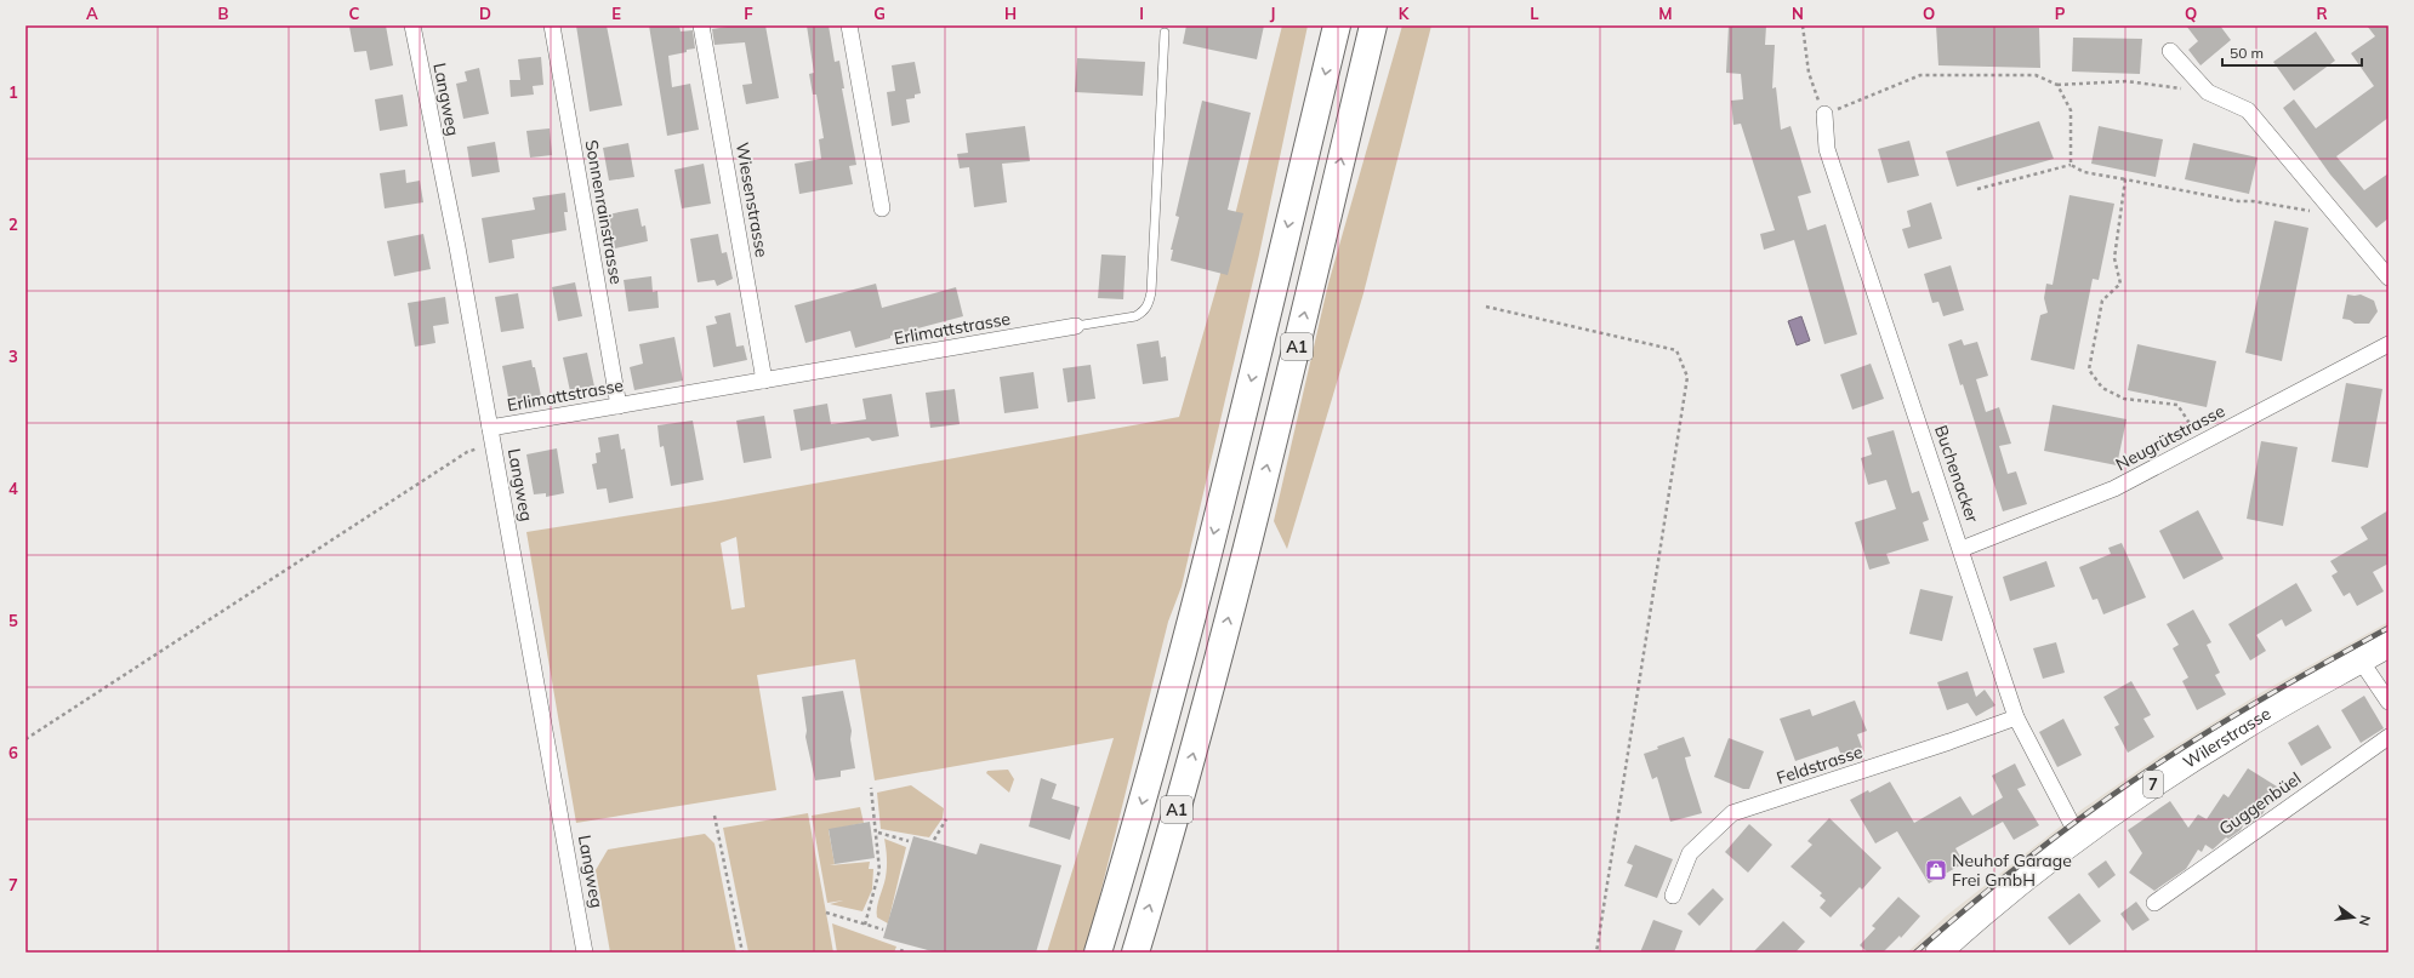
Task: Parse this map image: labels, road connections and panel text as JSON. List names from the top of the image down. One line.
{"streets":{"highway":["A1"],"main road":["Wilerstrasse","7"],"street":["Langweg","Wiesenstrasse","Sonnenrainstrasse","Erlimattstrasse","Neugrütstrasse","Buchenacker","Feldstrasse","Guggenbüel"]},"crossings":[["Langweg","Erlimattstrasse"],["Wiesenstrasse","Erlimattstrasse"],["Sonnenrainstrasse","Erlimattstrasse"],["Neugrütstrasse","Buchenacker"],["Buchenacker","Wilerstrasse"],["Buchenacker","Feldstrasse"]],"places":{"shop":["Neuhof Garage Frei GmbH"]},"scale_bar":"50 m","north":"right","grid":{"columns":["A","B","C","D","E","F","G","H","I","J","K","L","M","N","O","P","Q","R"],"rows":["1","2","3","4","5","6","7"]}}
